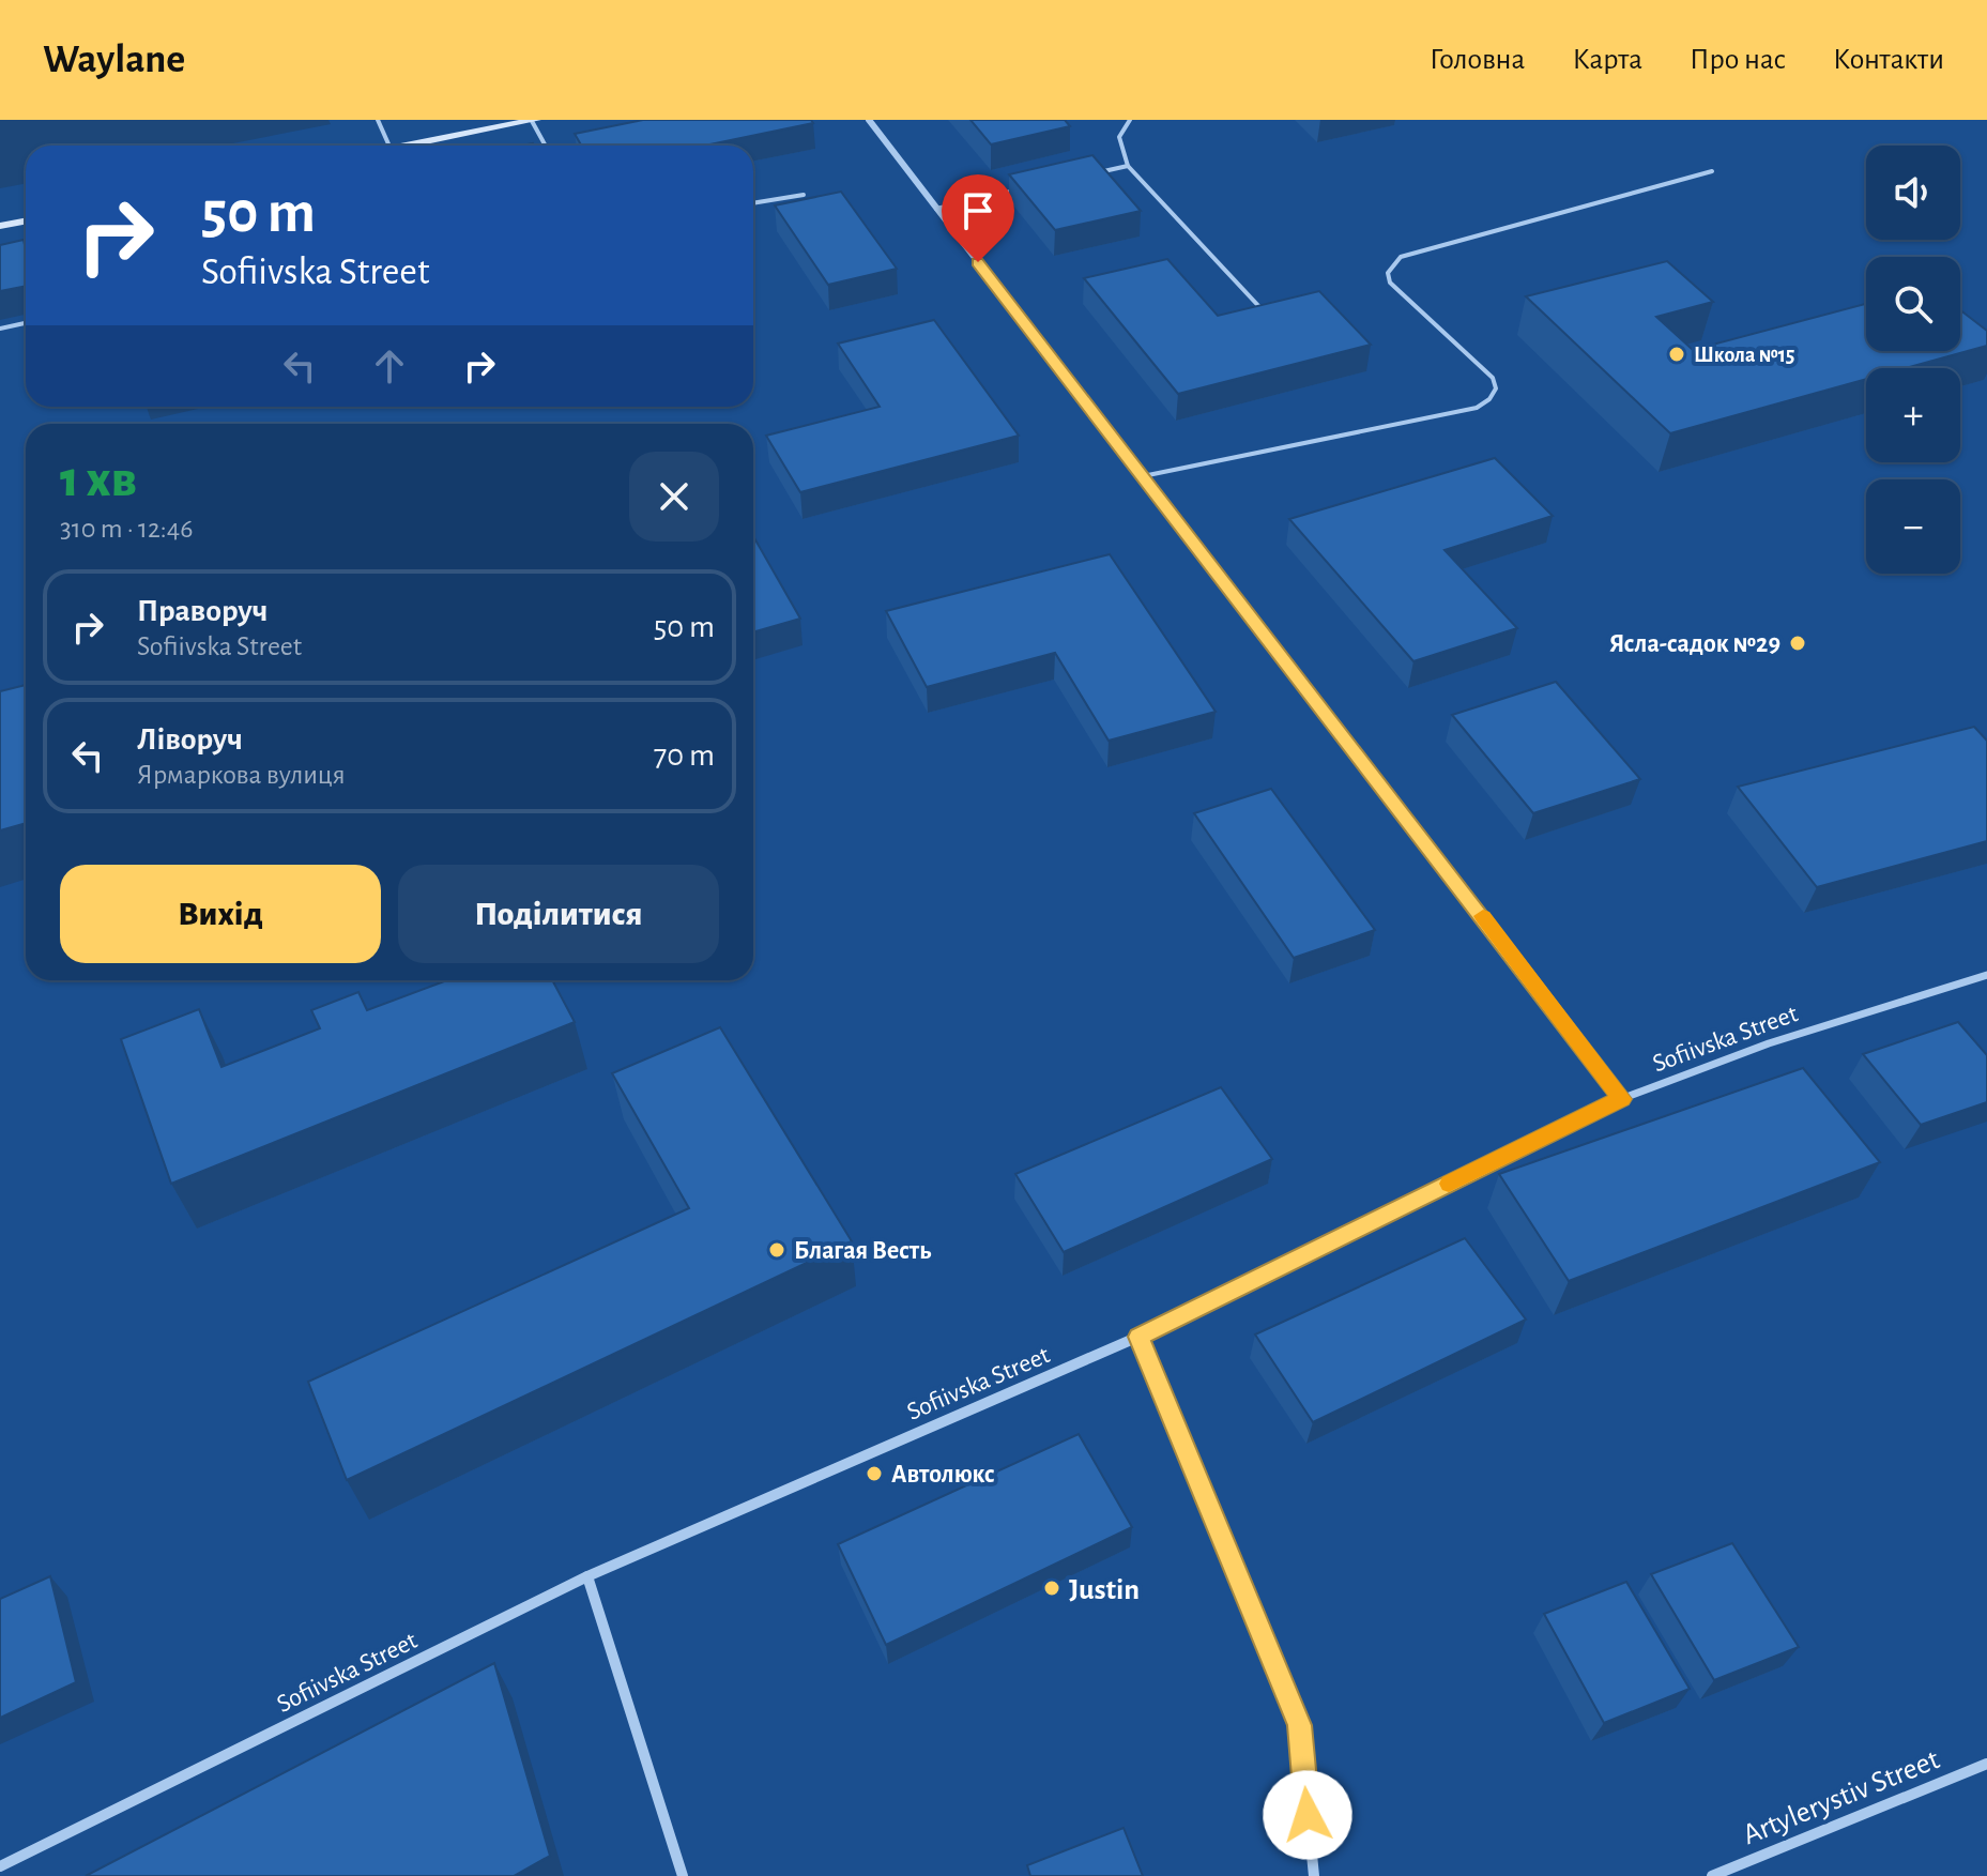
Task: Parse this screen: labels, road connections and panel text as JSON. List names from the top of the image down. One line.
{"streets":{"street":["Sofiivska Street","Artylerystiv Street"]},"places":["Школа №15","Ясла-садок №29","Благая Весть","Автолюкс","Justin"],"page":{"header":"Waylane","nav":["Головна","Карта","Про нас","Контакти"],"map_buttons":["+","−"],"turn":["50 m","Sofiivska Street"],"heading":["1 хв","310 m · 12:46"],"list":[{"name":"Праворуч","note":"Sofiivska Street","value":"50 m"},{"name":"Ліворуч","note":"Ярмаркова вулиця","value":"70 m"}],"buttons":["Вихід","Поділитися"]}}
